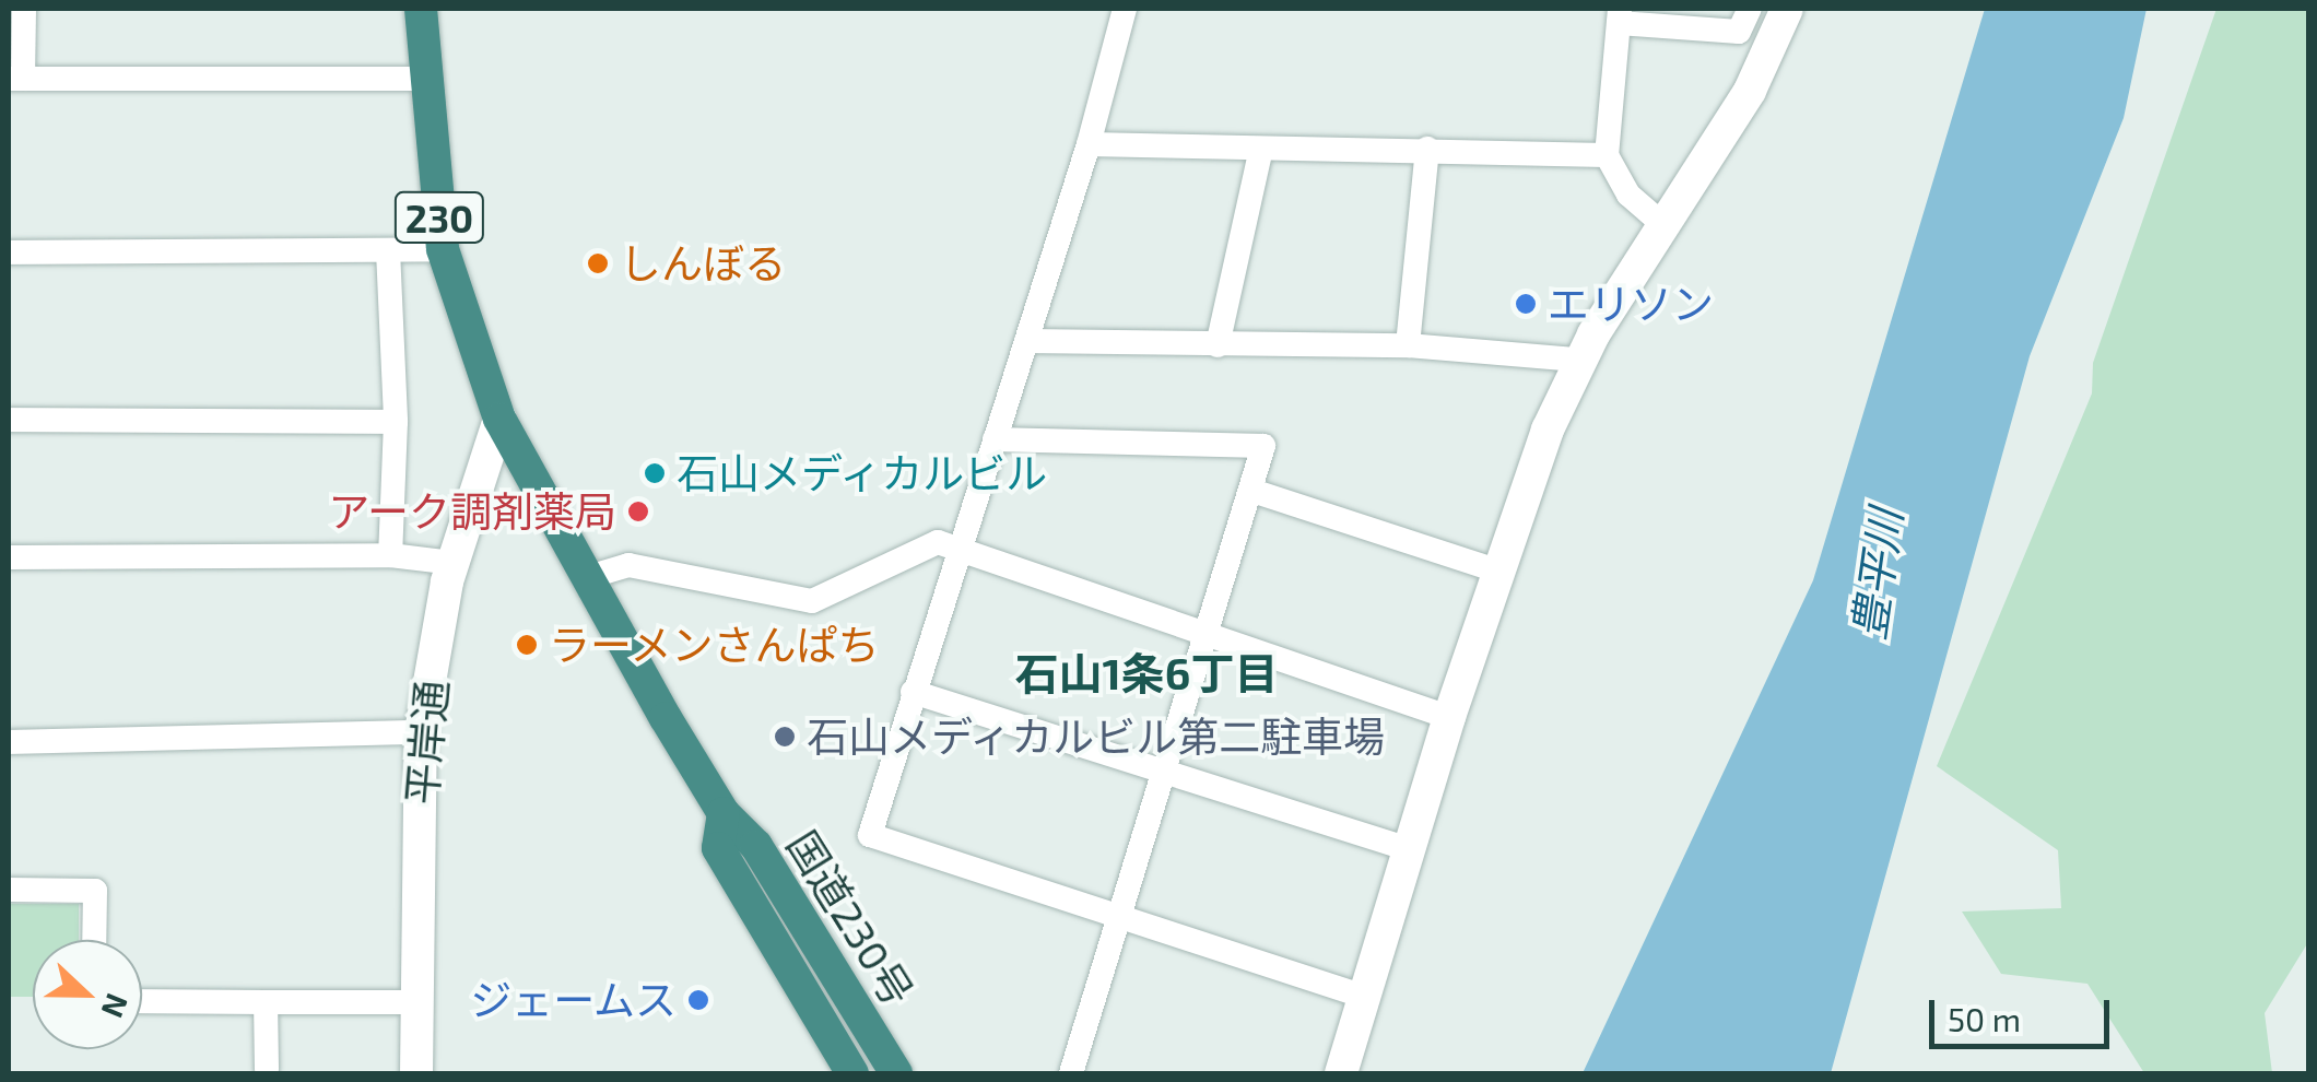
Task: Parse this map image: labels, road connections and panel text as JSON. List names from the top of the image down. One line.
{"streets":{"highway":["230","国道230号"],"street":["平岸通"]},"crossings":[["平岸通","国道230号"]],"districts":["石山1条6丁目"],"water":["豊平川"],"places":["しんぼる","エリソン","石山メディカルビル","アーク調剤薬局","ラーメンさんぱち","石山メディカルビル第二駐車場","ジェームス"],"scale_bar":"50 m","north":"right"}
